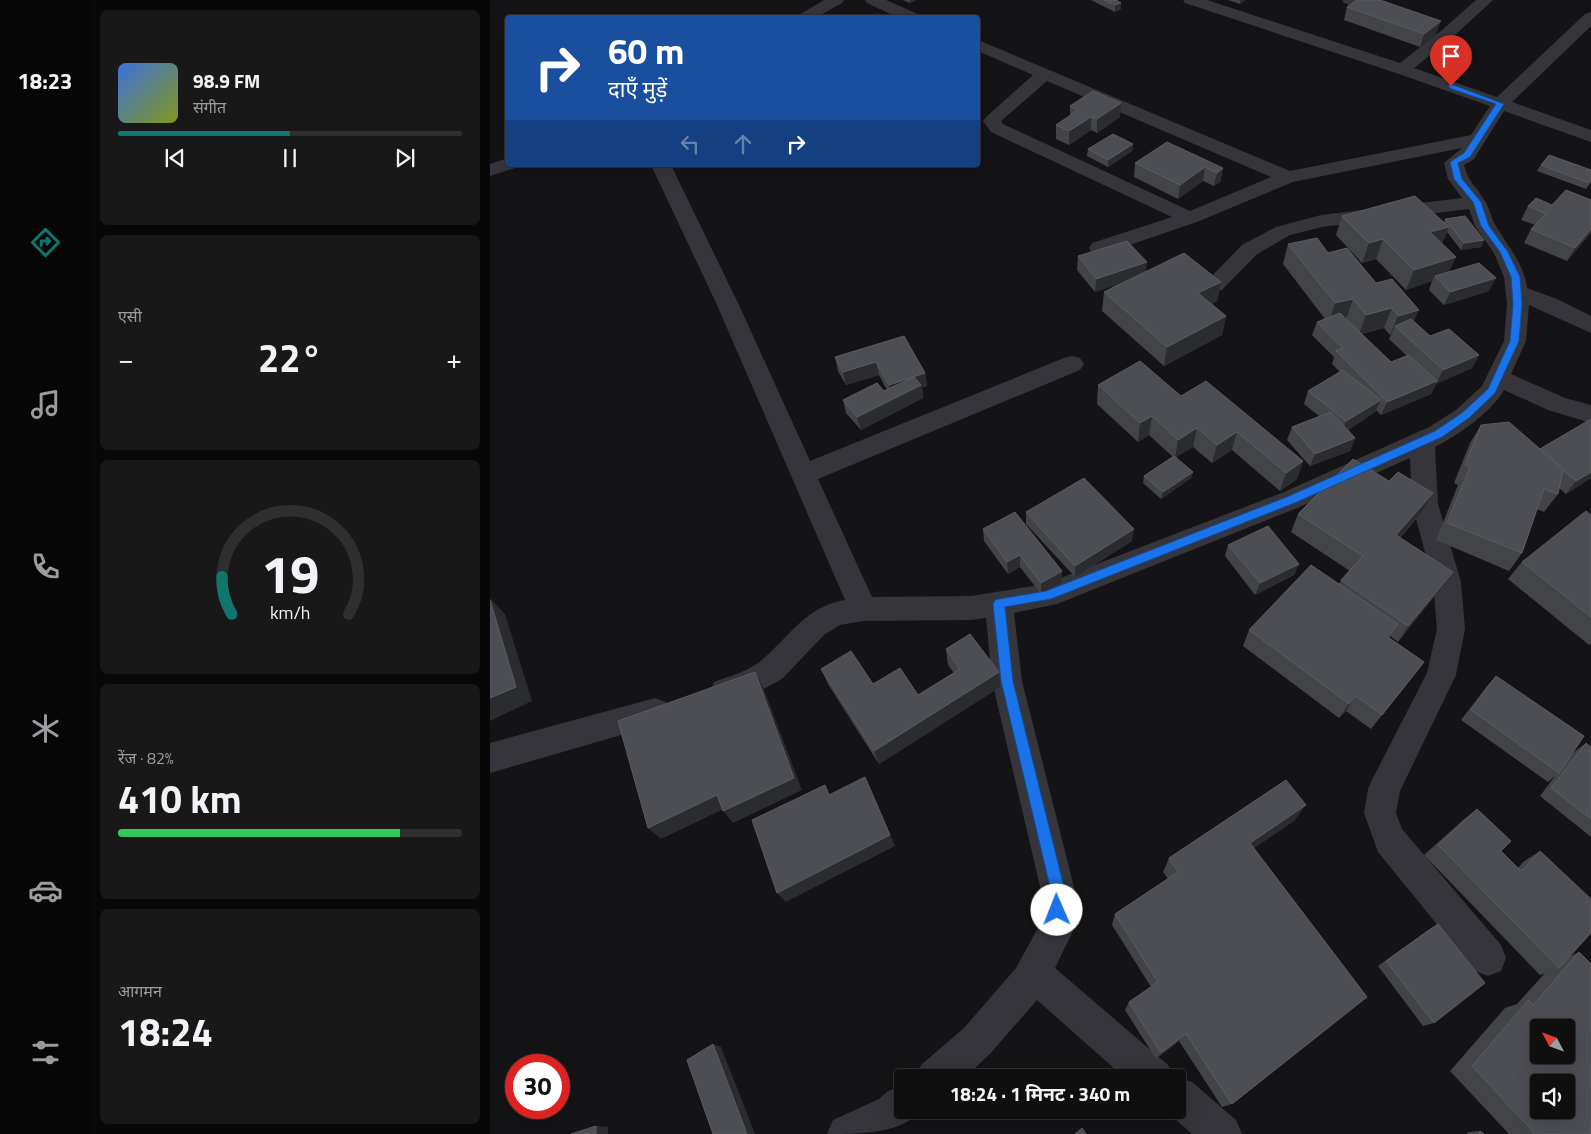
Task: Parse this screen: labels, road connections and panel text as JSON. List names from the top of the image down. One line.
{"north":"top left","page":{"tabs":"18:23","turn":["60 m","दाएँ मुड़ें"],"song":["98.9 FM","संगीत"],"tile":["एसी",["रेंज · 82%","410 km"],["आगमन","18:24"]],"heat":["−","22°","+"],"limit":"30","trip":"18:24 · 1 मिनट · 340 m","gauge":["19","km/h"]}}
